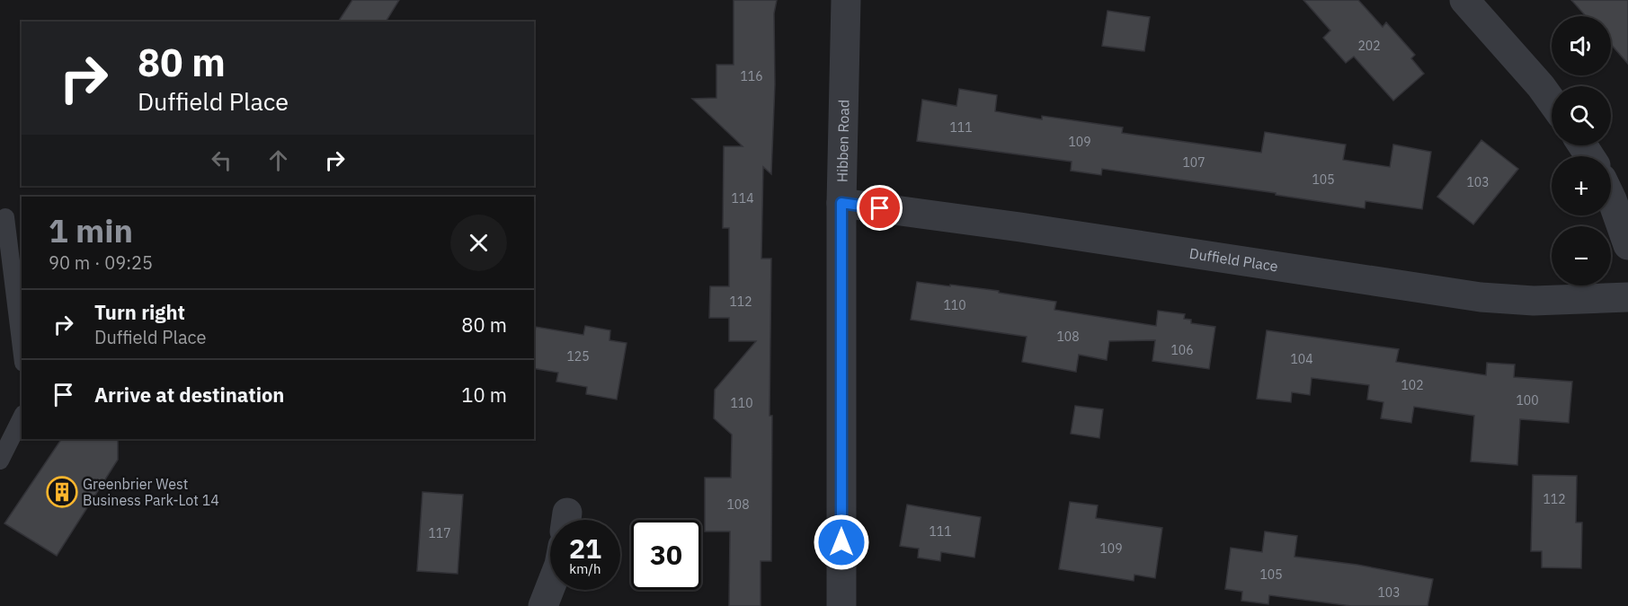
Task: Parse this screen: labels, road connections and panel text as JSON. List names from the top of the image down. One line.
{"streets":{"street":["Hibben Road","Duffield Place"]},"crossings":[["Hibben Road","Duffield Place"]],"places":{"building":["Greenbrier West Business Park-Lot 14"]},"house_numbers":["202","116","111","109","107","105","103","114","112","110","108","106","125","104","102","100","110","112","108","111","117","109","105","103"],"page":{"map_buttons":["+","−"],"turn":["80 m","Duffield Place"],"heading":["1 min","90 m · 09:25"],"list":[{"name":"Turn right","note":"Duffield Place","value":"80 m"},{"name":"Arrive at destination","value":"10 m"}],"speed":"21 km/h","limit":"30"}}
